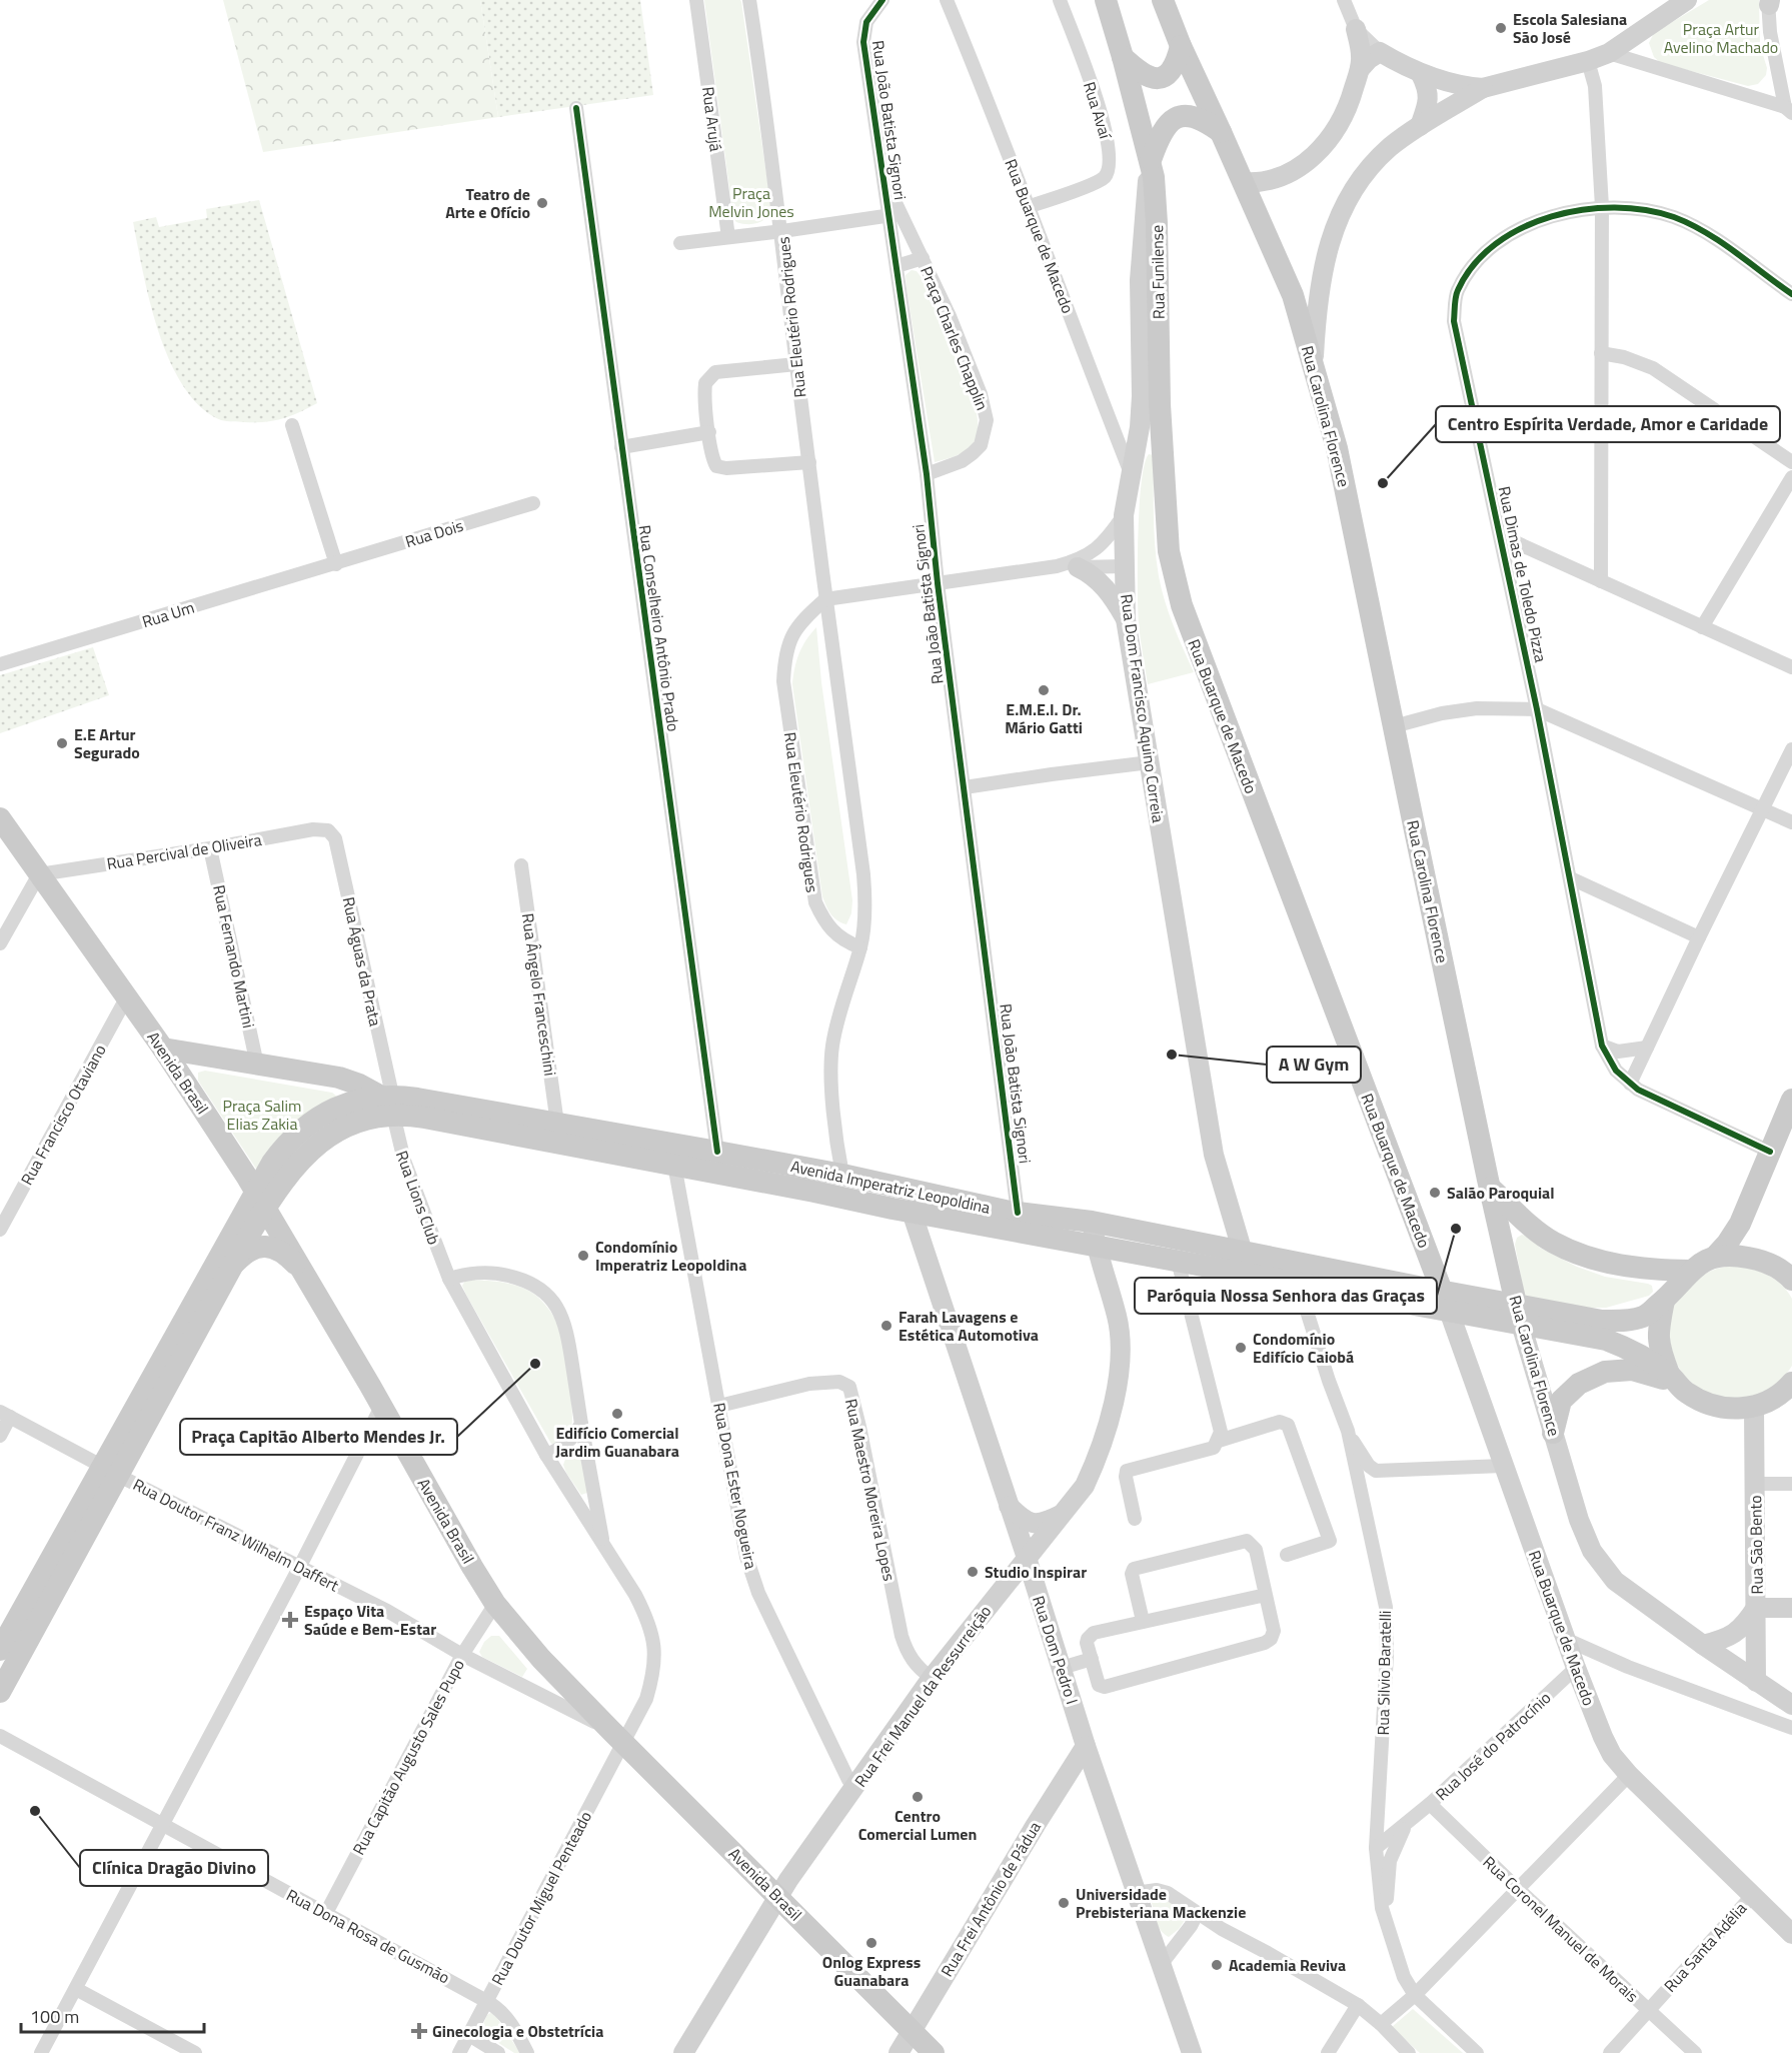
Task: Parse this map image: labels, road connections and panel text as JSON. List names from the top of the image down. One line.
{"streets":{"main road":["Rua Buarque de Macedo","Rua Funilense","Rua Carolina Florence","Avenida Brasil","Avenida Imperatriz Leopoldina"],"street":["Rua Avaí","Rua Arujá","Rua João Batista Signori","Rua Eleutério Rodrigues","Praça Charles Chapplin","Rua Dois","Rua Dimas de Toledo Pizza","Rua Um","Rua Conselheiro Antônio Prado","Rua Dom Francisco Aquino Correia","Rua Percival de Oliveira","Rua Fernando Martini","Rua Águas da Prata","Rua Ângelo Franceschini","Rua Francisco Otaviano","Rua Lions Club","Rua Dona Ester Nogueira","Rua Maestro Moreira Lopes","Rua Doutor Franz Wilhelm Daffert","Rua São Bento","Rua Dom Pedro I","Rua Silvio Baratelli","Rua Frei Manuel da Ressurreição","Rua José do Patrocínio","Rua Capitão Augusto Sales Pupo","Rua Doutor Miguel Penteado","Rua Frei Antônio de Pádua","Rua Coronel Manuel de Morais","Rua Dona Rosa de Gusmão","Rua Santa Adélia"]},"crossings":[["Rua Avaí","Rua Buarque de Macedo"],["Rua João Batista Signori","Praça Charles Chapplin"],["Rua João Batista Signori","Avenida Imperatriz Leopoldina"],["Rua Buarque de Macedo","Rua Funilense"],["Rua Buarque de Macedo","Rua Dom Francisco Aquino Correia"],["Rua Buarque de Macedo","Avenida Imperatriz Leopoldina"],["Rua Buarque de Macedo","Rua José do Patrocínio"],["Rua Buarque de Macedo","Rua Santa Adélia"],["Rua Funilense","Rua Dom Francisco Aquino Correia"],["Rua Eleutério Rodrigues","Avenida Imperatriz Leopoldina"],["Rua Carolina Florence","Avenida Imperatriz Leopoldina"],["Rua Carolina Florence","Rua São Bento"],["Rua Dois","Rua Um"],["Rua Conselheiro Antônio Prado","Avenida Imperatriz Leopoldina"],["Rua Dom Francisco Aquino Correia","Avenida Imperatriz Leopoldina"],["Rua Percival de Oliveira","Rua Fernando Martini"],["Rua Percival de Oliveira","Rua Águas da Prata"],["Rua Percival de Oliveira","Avenida Brasil"],["Rua Águas da Prata","Avenida Imperatriz Leopoldina"],["Rua Águas da Prata","Rua Lions Club"],["Rua Ângelo Franceschini","Avenida Imperatriz Leopoldina"],["Avenida Brasil","Rua Francisco Otaviano"],["Avenida Brasil","Avenida Imperatriz Leopoldina"],["Avenida Brasil","Rua Lions Club"],["Avenida Brasil","Rua Doutor Franz Wilhelm Daffert"],["Avenida Brasil","Rua Frei Manuel da Ressurreição"],["Avenida Brasil","Rua Capitão Augusto Sales Pupo"],["Avenida Brasil","Rua Doutor Miguel Penteado"],["Avenida Brasil","Rua Frei Antônio de Pádua"],["Avenida Imperatriz Leopoldina","Rua Lions Club"],["Avenida Imperatriz Leopoldina","Rua Dona Ester Nogueira"],["Avenida Imperatriz Leopoldina","Rua Dom Pedro I"],["Avenida Imperatriz Leopoldina","Rua Silvio Baratelli"],["Avenida Imperatriz Leopoldina","Rua Frei Manuel da Ressurreição"],["Rua Lions Club","Rua Doutor Franz Wilhelm Daffert"],["Rua Lions Club","Rua Doutor Miguel Penteado"],["Rua Dona Ester Nogueira","Rua Maestro Moreira Lopes"],["Rua Dona Ester Nogueira","Rua Frei Manuel da Ressurreição"],["Rua Maestro Moreira Lopes","Rua Frei Manuel da Ressurreição"],["Rua Doutor Franz Wilhelm Daffert","Rua Capitão Augusto Sales Pupo"],["Rua Doutor Franz Wilhelm Daffert","Rua Doutor Miguel Penteado"],["Rua Dom Pedro I","Rua Frei Manuel da Ressurreição"],["Rua Dom Pedro I","Rua Frei Antônio de Pádua"],["Rua Silvio Baratelli","Rua José do Patrocínio"],["Rua José do Patrocínio","Rua Coronel Manuel de Morais"],["Rua Capitão Augusto Sales Pupo","Rua Dona Rosa de Gusmão"],["Rua Doutor Miguel Penteado","Rua Dona Rosa de Gusmão"],["Rua Coronel Manuel de Morais","Rua Santa Adélia"]],"parks":["Praça Artur Avelino Machado","Praça Melvin Jones","Praça Salim Elias Zakia"],"places":{"other":["Escola Salesiana São José","Teatro de Arte e Ofício","Centro Espírita Verdade, Amor e Caridade","E.M.E.I. Dr. Mário Gatti","E.E Artur Segurado","A W Gym","Salão Paroquial","Paróquia Nossa Senhora das Graças","Condomínio Imperatriz Leopoldina","Farah Lavagens e Estética Automotiva","Condomínio Edifício Caiobá","Praça Capitão Alberto Mendes Jr.","Edifício Comercial Jardim Guanabara","Studio Inspirar","Centro Comercial Lumen","Clínica Dragão Divino","Universidade Prebisteriana Mackenzie","Onlog Express Guanabara","Academia Reviva"],"health":["Espaço Vita Saúde e Bem-Estar","Ginecologia e Obstetrícia"]},"scale_bar":"100 m"}
